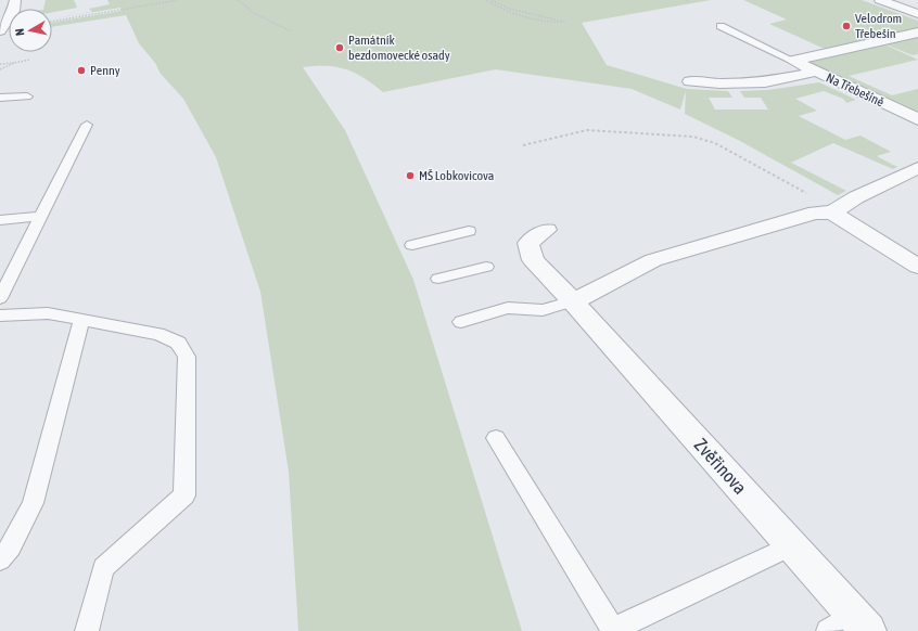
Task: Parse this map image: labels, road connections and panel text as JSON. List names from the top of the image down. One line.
{"streets":{"street":["Na Třebešíně","Zvěřinova"]},"places":["Velodrom Třebešín","Památník bezdomovecké osady","Penny","MŠ Lobkovicova"],"north":"left"}
